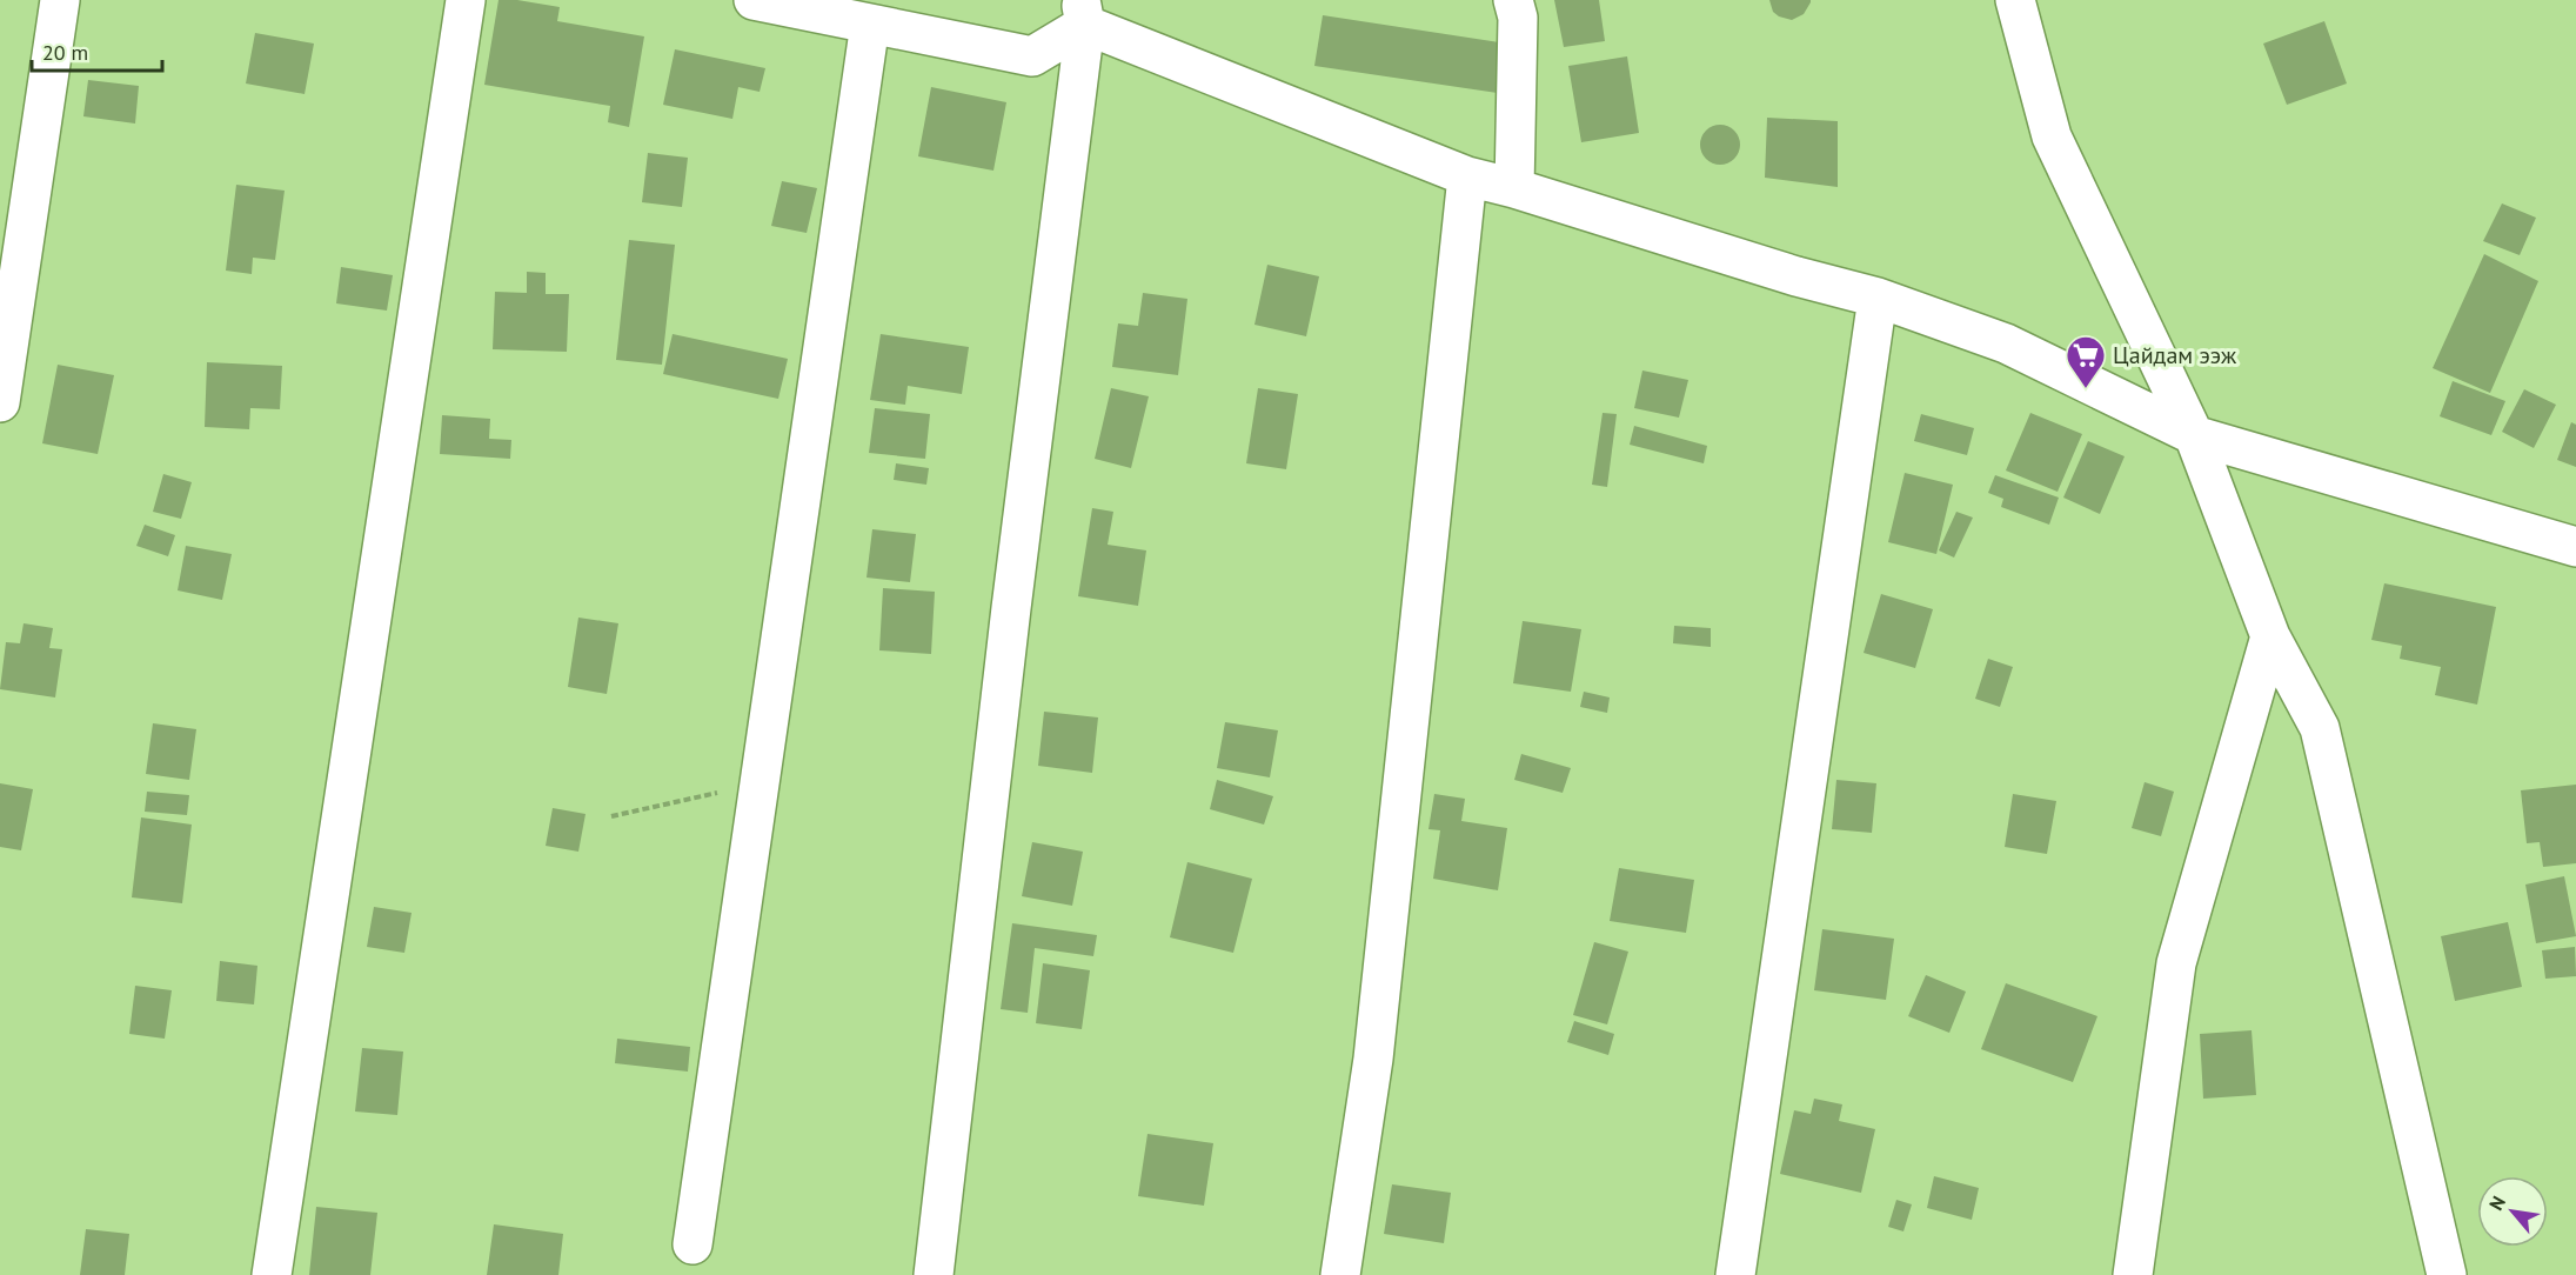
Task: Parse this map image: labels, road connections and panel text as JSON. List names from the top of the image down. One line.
{"places":{"supermarket":["Цайдам ээж"]},"scale_bar":"20 m","north":"top left"}
